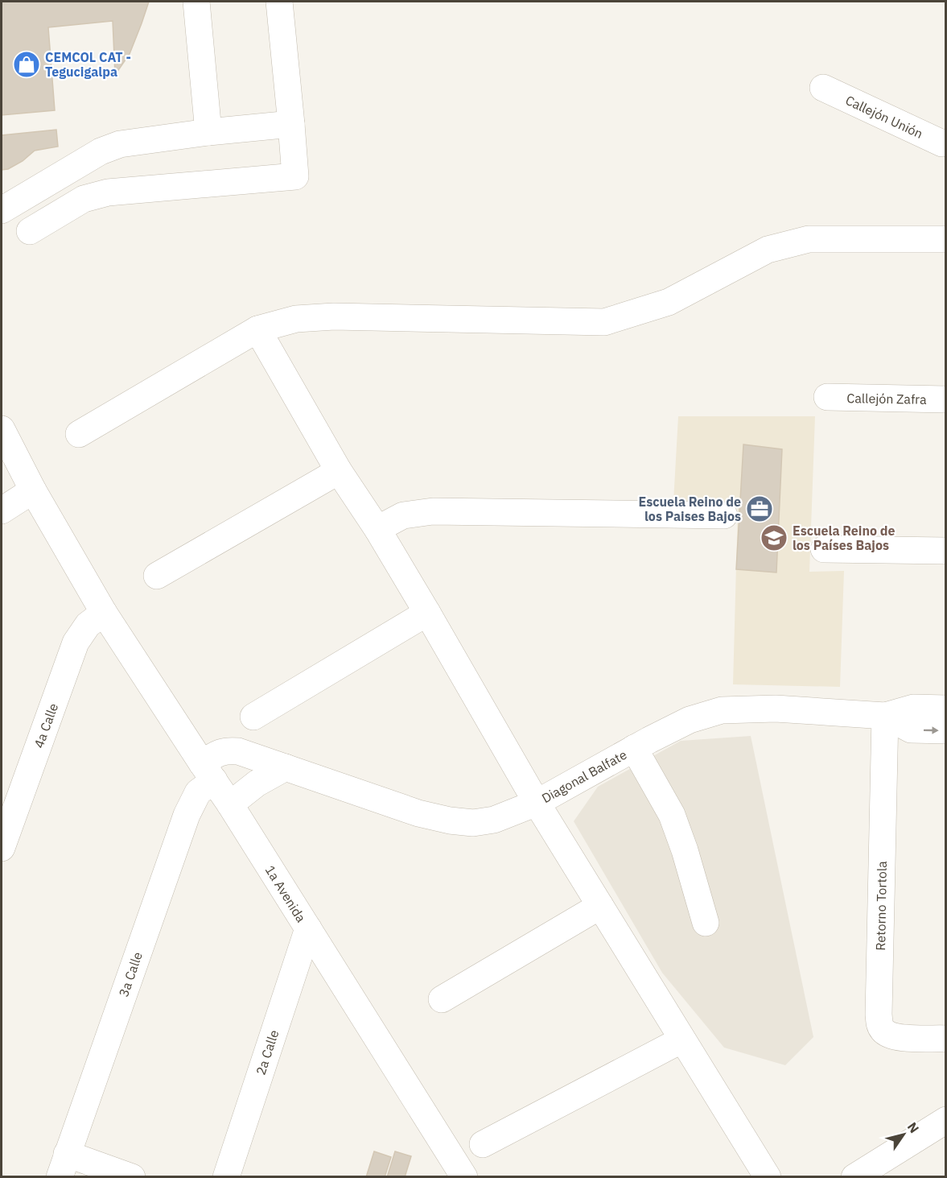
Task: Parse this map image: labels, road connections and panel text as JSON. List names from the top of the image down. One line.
{"streets":{"street":["Callejón Unión","Callejón Zafra","4a Calle","Diagonal Balfate","1a Avenida","Retorno Tortola","3a Calle","2a Calle"]},"crossings":[["4a Calle","1a Avenida"],["Diagonal Balfate","1a Avenida"],["Diagonal Balfate","Retorno Tortola"],["Diagonal Balfate","3a Calle"],["1a Avenida","3a Calle"],["1a Avenida","2a Calle"]],"places":{"shop":["CEMCOL CAT - Tegucigalpa"],"office":["Escuela Reino de los Paises Bajos"],"school or university":["Escuela Reino de los Países Bajos"]},"north":"top right"}
